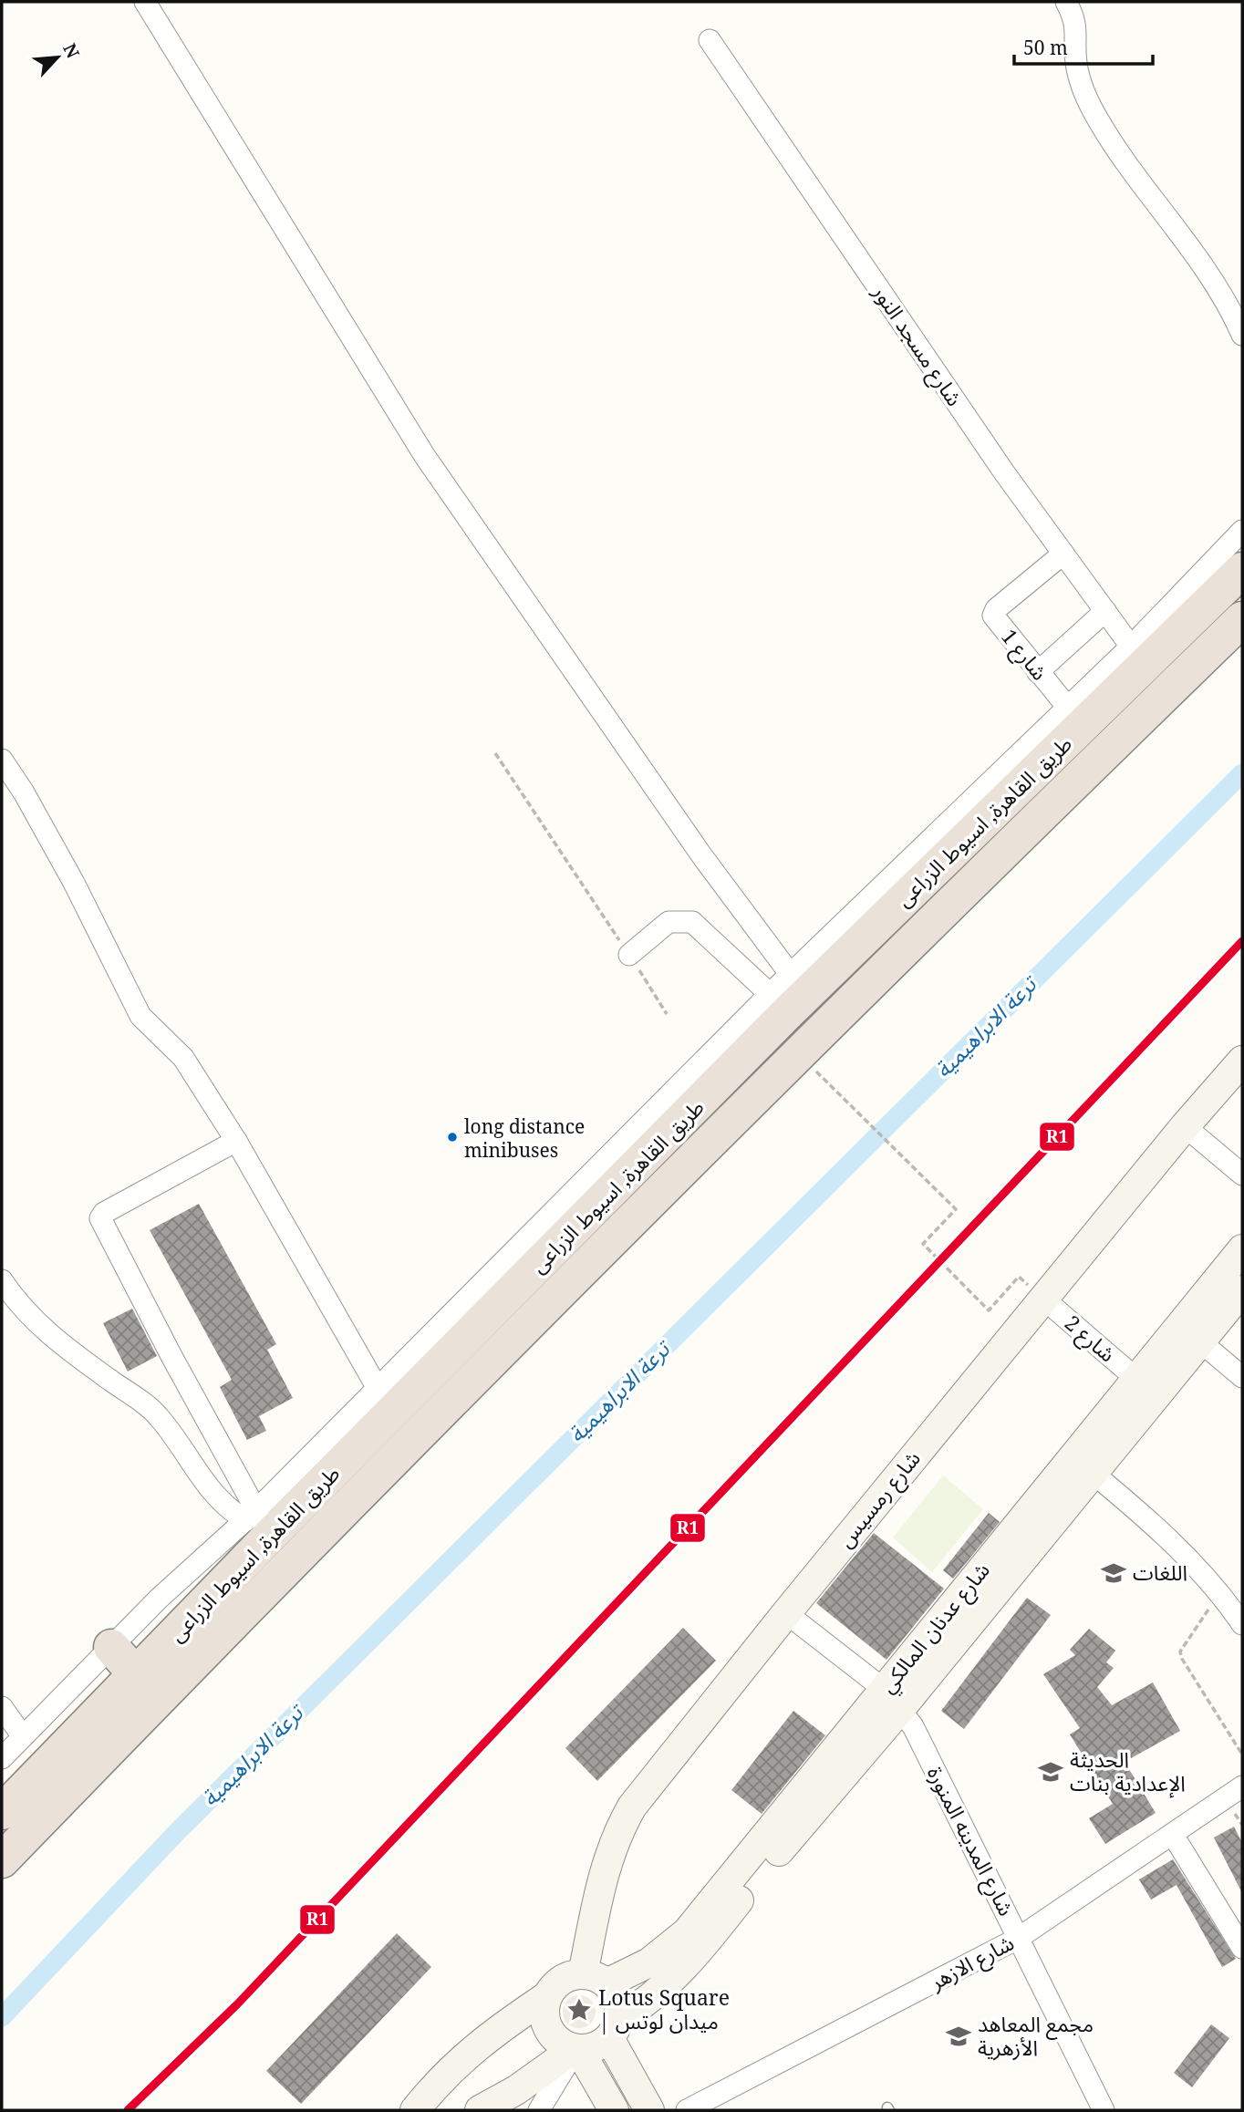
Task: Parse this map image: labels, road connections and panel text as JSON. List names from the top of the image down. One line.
{"streets":{"highway":["طريق القاهرة, اسيوط الزراعى"],"main road":["شارع رمسيس","شارع عدنان المالكي"],"street":["شارع مسجد النور","شارع 1","شارع 2","شارع المدينه المنورة","شارع الازهر"]},"crossings":[["شارع مسجد النور","شارع 1"],["شارع مسجد النور","طريق القاهرة, اسيوط الزراعى"],["شارع 1","طريق القاهرة, اسيوط الزراعى"],["شارع 2","شارع رمسيس"],["شارع 2","شارع عدنان المالكي"],["شارع رمسيس","شارع عدنان المالكي"],["شارع رمسيس","شارع المدينه المنورة"],["شارع عدنان المالكي","شارع المدينه المنورة"],["شارع المدينه المنورة","شارع الازهر"]],"water":["ترعة الابراهيمية"],"places":{"other":["long distance minibuses"],"school or university":["اللغات","الحديثة الإعدادية بنات","مجمع المعاهد الأزهرية"],"place":["Lotus Square | ميدان لوتس"]},"lines":["transit line R1"],"scale_bar":"50 m","north":"top right"}
